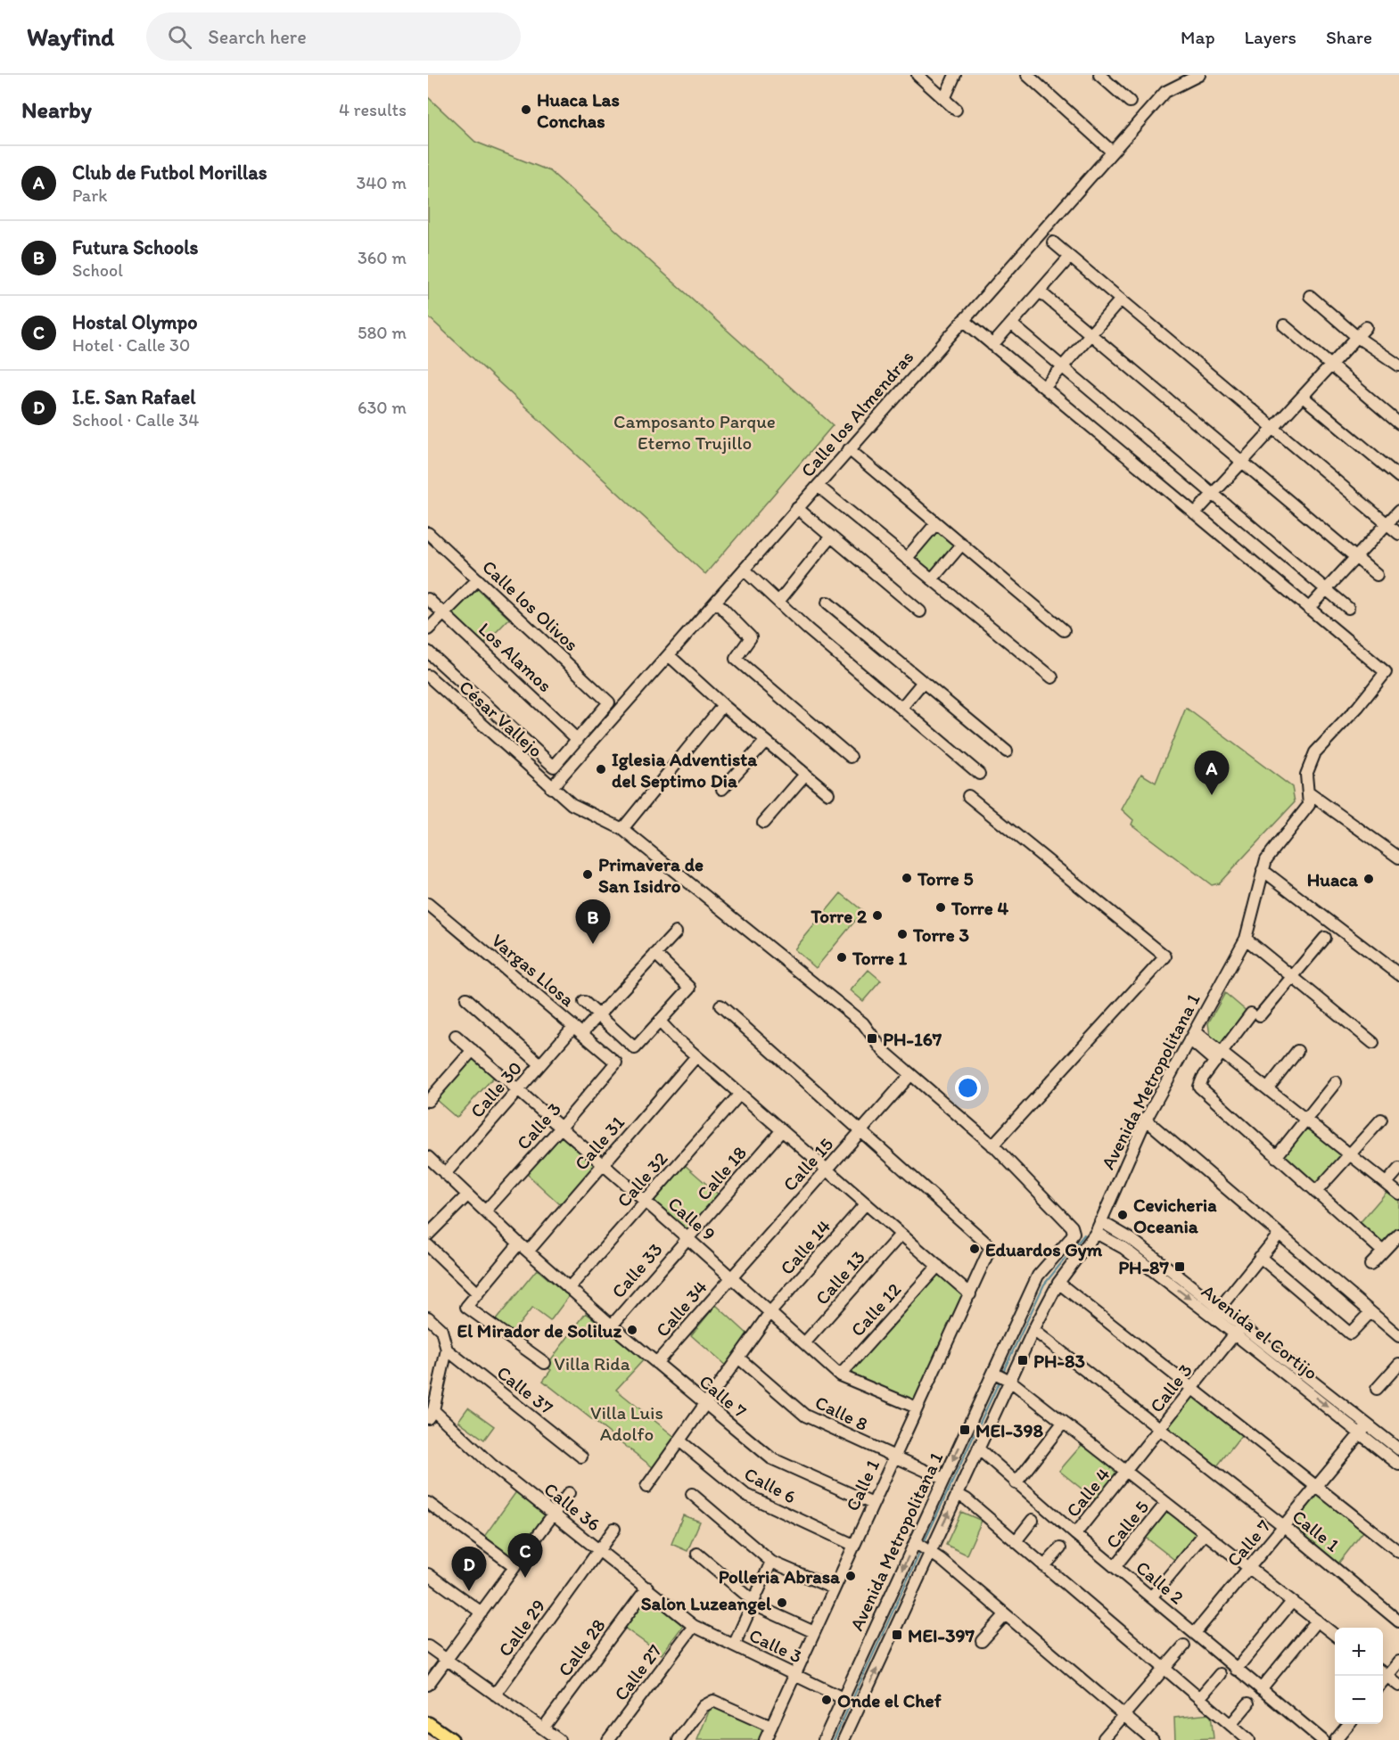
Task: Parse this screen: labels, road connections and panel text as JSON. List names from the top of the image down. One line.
{"streets":{"street":["Calle los Almendras","Calle los Olivos","Los Alamos","César Vallejo","Vargas Llosa","Avenida Metropolitana 1","Calle 30","Calle 3","Calle 31","Calle 15","Calle 18","Calle 32","Calle 9","Calle 14","Calle 33","Calle 13","Calle 34","Calle 12","Avenida el Cortijo","Calle 37","Calle 7","Calle 8","Calle 6","Calle 1","Calle 4","Calle 36","Calle 5","Calle 2","Calle 29","Calle 28","Calle 27"]},"crossings":[["Calle los Almendras","César Vallejo"],["Calle los Olivos","Los Alamos"],["César Vallejo","Avenida Metropolitana 1"],["César Vallejo","Calle 15"],["Vargas Llosa","Calle 30"],["Vargas Llosa","Calle 3"],["Avenida Metropolitana 1","Calle 3"],["Avenida Metropolitana 1","Avenida el Cortijo"],["Avenida Metropolitana 1","Calle 8"],["Avenida Metropolitana 1","Calle 1"],["Avenida Metropolitana 1","Calle 2"],["Calle 30","Calle 9"],["Calle 30","Calle 7"],["Calle 3","Calle 9"],["Calle 3","Avenida el Cortijo"],["Calle 3","Calle 7"],["Calle 3","Calle 1"],["Calle 3","Calle 4"],["Calle 3","Calle 36"],["Calle 3","Calle 27"],["Calle 31","Calle 9"],["Calle 31","Calle 7"],["Calle 15","Calle 9"],["Calle 15","Calle 34"],["Calle 15","Calle 1"],["Calle 18","Calle 9"],["Calle 18","Calle 33"],["Calle 32","Calle 9"],["Calle 32","Calle 7"],["Calle 9","Calle 14"],["Calle 9","Calle 33"],["Calle 9","Calle 13"],["Calle 9","Calle 34"],["Calle 9","Calle 12"],["Calle 9","Calle 1"],["Calle 14","Calle 7"],["Calle 14","Calle 8"],["Calle 14","Calle 6"],["Calle 33","Calle 7"],["Calle 34","Calle 7"],["Avenida el Cortijo","Calle 7"],["Calle 7","Calle 1"],["Calle 7","Calle 2"],["Calle 8","Calle 1"],["Calle 6","Calle 1"],["Calle 4","Calle 2"],["Calle 36","Calle 29"],["Calle 36","Calle 28"],["Calle 36","Calle 27"],["Calle 5","Calle 2"]],"parks":["Camposanto Parque Eterno Trujillo","Villa Rida","Villa Luis Adolfo"],"places":{"other":["Huaca Las Conchas","Iglesia Adventista del Septimo Dia","Primavera de San Isidro","Torre 5","Huaca","Torre 4","Torre 2","Torre 3","Torre 1","Cevicheria Oceania","Eduardos Gym","El Mirador de Soliluz","Polleria Abrasa","Salon Luzeangel","Onde el Chef"],"transit":["PH-167","PH-87","PH-83","MEI-398","MEI-397"]},"page":{"header":"Wayfind","search":"Search here","nav":["Map","Layers","Share"],"heading":["Nearby","4 results"],"list":[{"mark":"A","name":"Club de Futbol Morillas","note":"Park","value":"340 m"},{"mark":"B","name":"Futura Schools","note":"School","value":"360 m"},{"mark":"C","name":"Hostal Olympo","note":"Hotel · Calle 30","value":"580 m"},{"mark":"D","name":"I.E. San Rafael","note":"School · Calle 34","value":"630 m"}],"pins":["A","B","C","D"],"map_buttons":["+","−"]}}
